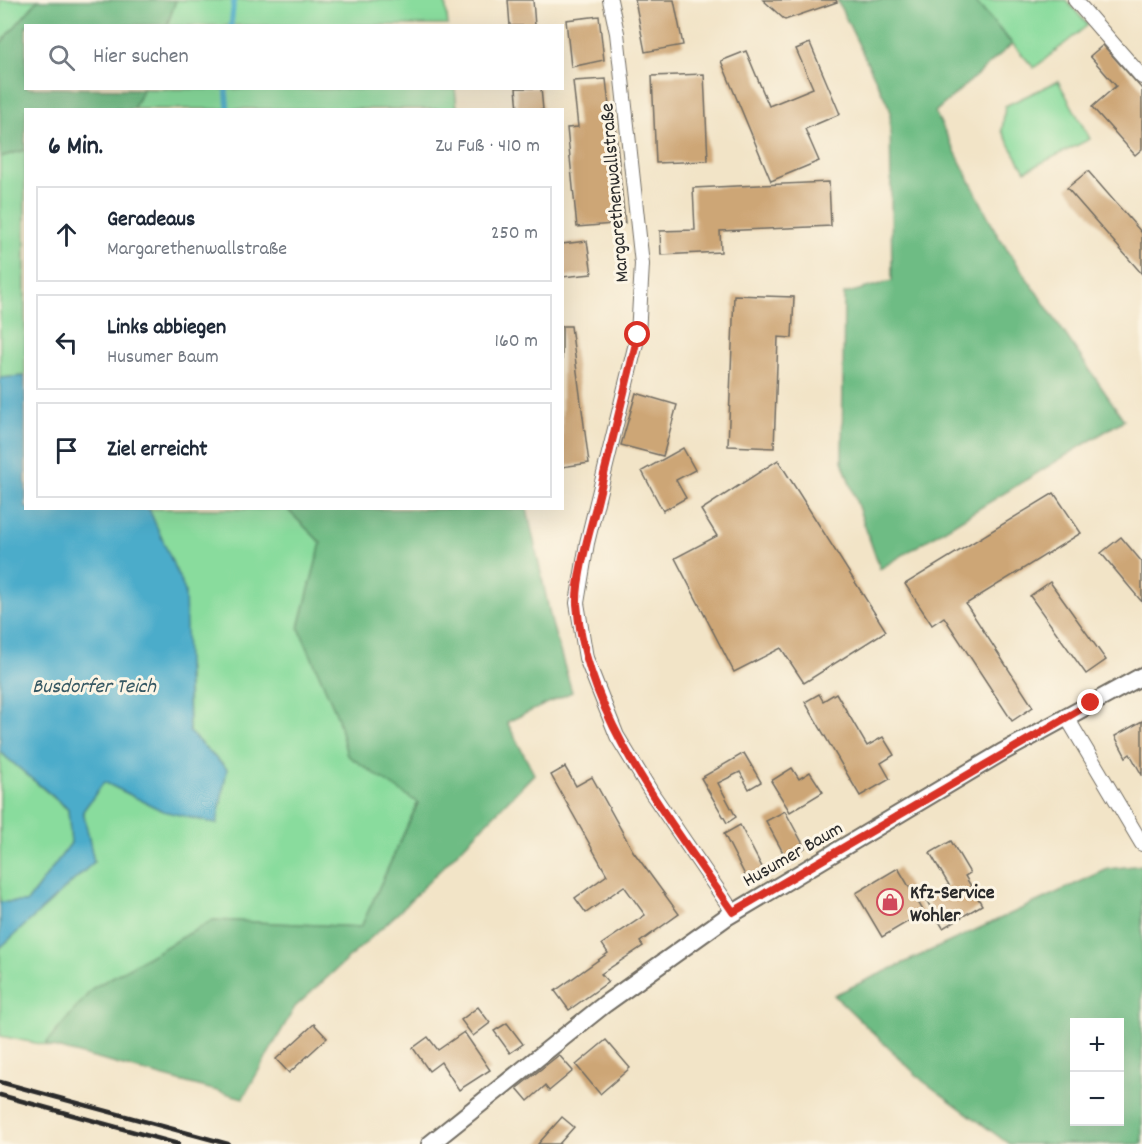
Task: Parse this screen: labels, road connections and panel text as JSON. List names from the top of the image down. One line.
{"streets":{"street":["Margarethenwallstraße","Husumer Baum"]},"crossings":[["Margarethenwallstraße","Husumer Baum"]],"water":["Busdorfer Teich"],"places":{"shop":["Kfz-Service Wohler"]},"page":{"search":"Hier suchen","heading":["6 Min.","Zu Fuß · 410 m"],"list":[["Geradeaus","Margarethenwallstraße","250 m"],["Links abbiegen","Husumer Baum","160 m"],"Ziel erreicht"],"map_buttons":["+","−"]}}
